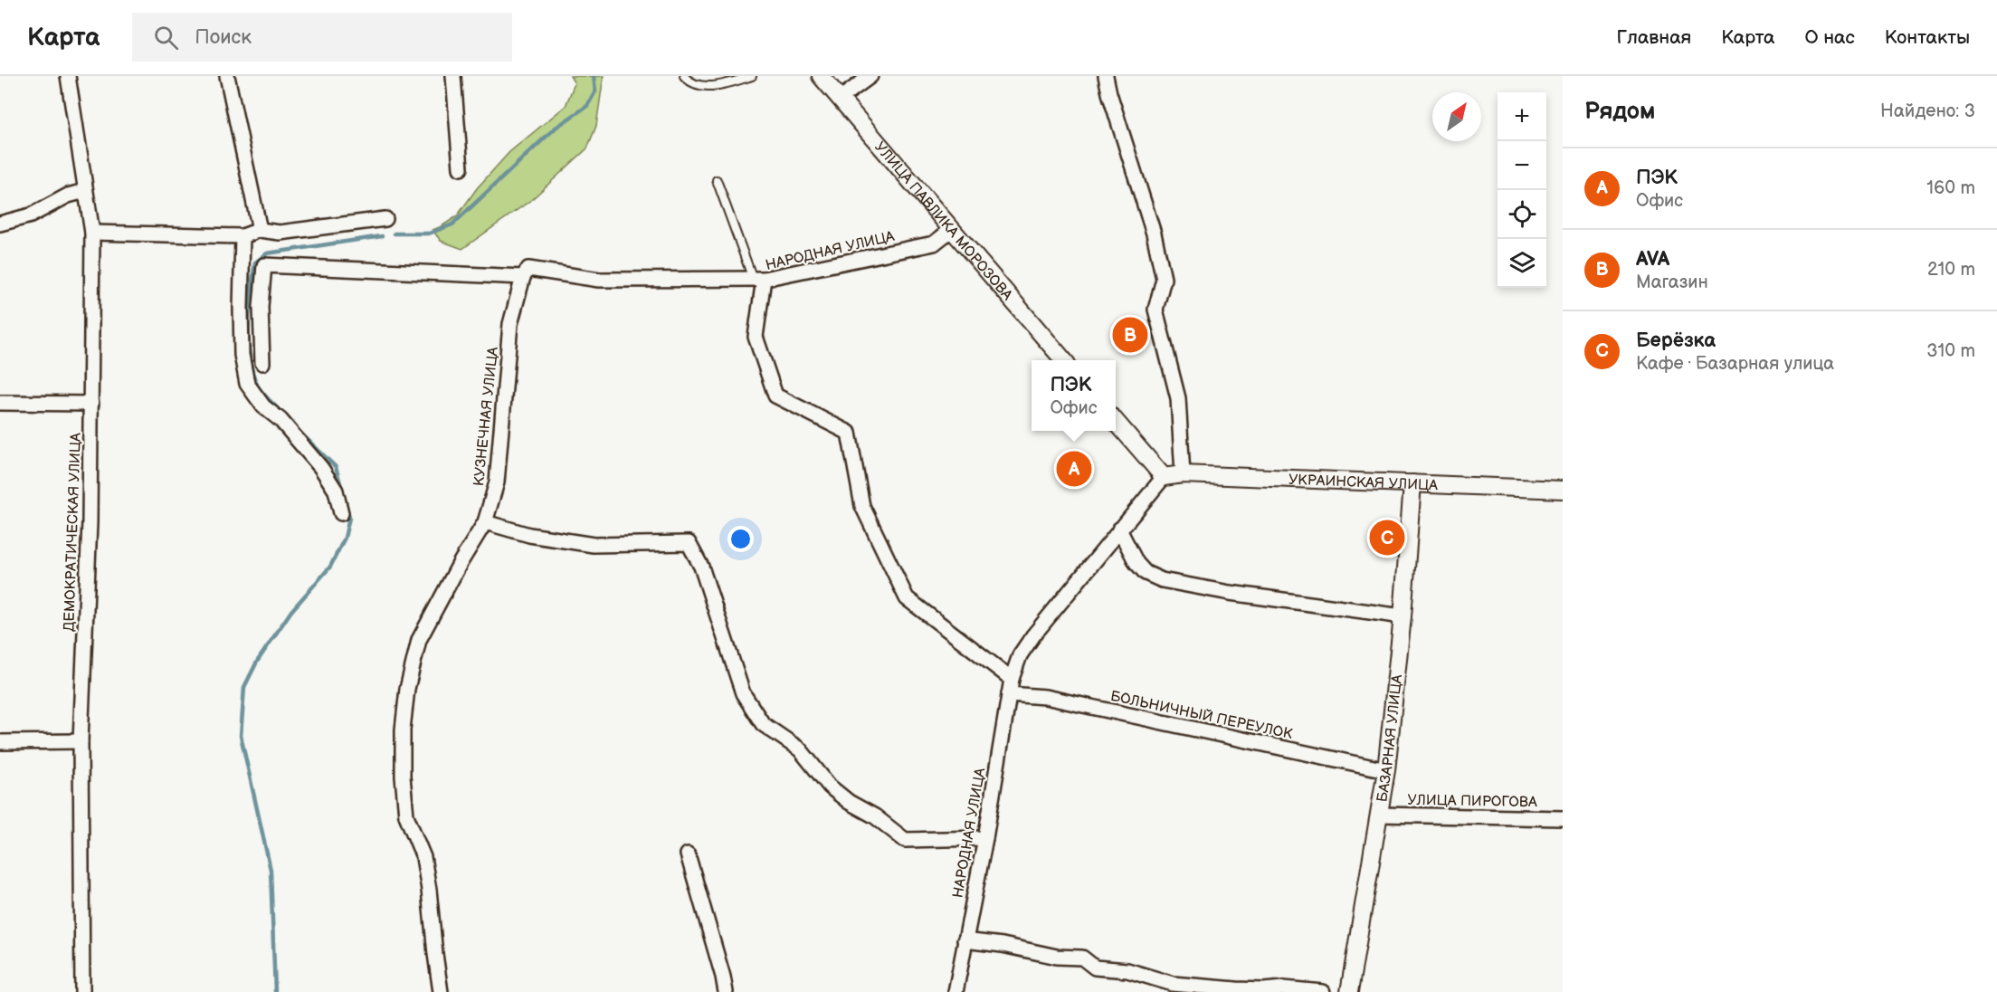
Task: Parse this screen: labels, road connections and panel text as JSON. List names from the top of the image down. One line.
{"streets":{"street":["УЛИЦА ПАВЛИКА МОРОЗОВА","НАРОДНАЯ УЛИЦА","КУЗНЕЧНАЯ УЛИЦА","УКРАИНСКАЯ УЛИЦА","ДЕМОКРАТИЧЕСКАЯ УЛИЦА","БОЛЬНИЧНЫЙ ПЕРЕУЛОК","БАЗАРНАЯ УЛИЦА","УЛИЦА ПИРОГОВА"]},"crossings":[["УЛИЦА ПАВЛИКА МОРОЗОВА","НАРОДНАЯ УЛИЦА"],["НАРОДНАЯ УЛИЦА","УКРАИНСКАЯ УЛИЦА"],["НАРОДНАЯ УЛИЦА","БОЛЬНИЧНЫЙ ПЕРЕУЛОК"],["УКРАИНСКАЯ УЛИЦА","БАЗАРНАЯ УЛИЦА"],["БОЛЬНИЧНЫЙ ПЕРЕУЛОК","БАЗАРНАЯ УЛИЦА"],["БАЗАРНАЯ УЛИЦА","УЛИЦА ПИРОГОВА"]],"north":"top right","page":{"header":"Карта","search":"Поиск","nav":["Главная","Карта","О нас","Контакты"],"heading":["Рядом","Найдено: 3"],"map_buttons":["+","−"],"list":[{"mark":"A","name":"ПЭК","note":"Офис","value":"160 m"},{"mark":"B","name":"AVA","note":"Магазин","value":"210 m"},{"mark":"C","name":"Берёзка","note":"Кафе · Базарная улица","value":"310 m"}],"pins":["B","A","C"],"popup":["ПЭК","Офис"]}}
